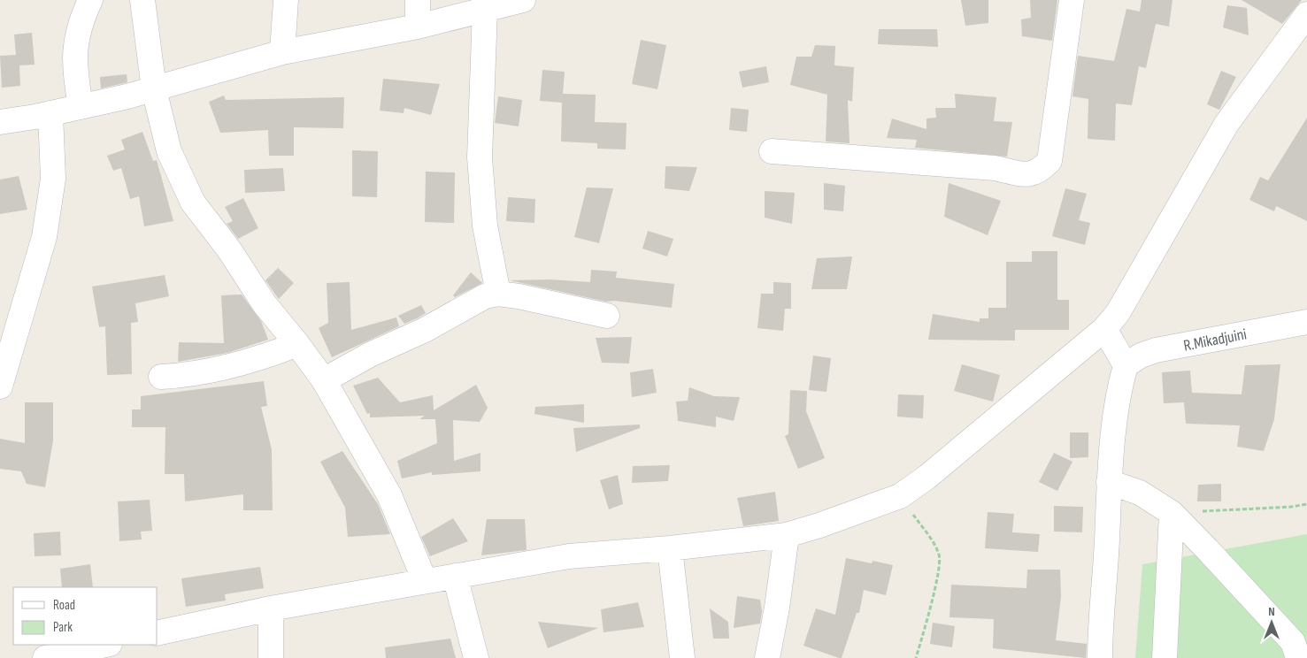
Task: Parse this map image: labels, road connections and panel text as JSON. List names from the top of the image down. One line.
{"streets":{"street":["R.Mikadjuini"]},"legend":["Road","Park"],"north":"top"}
